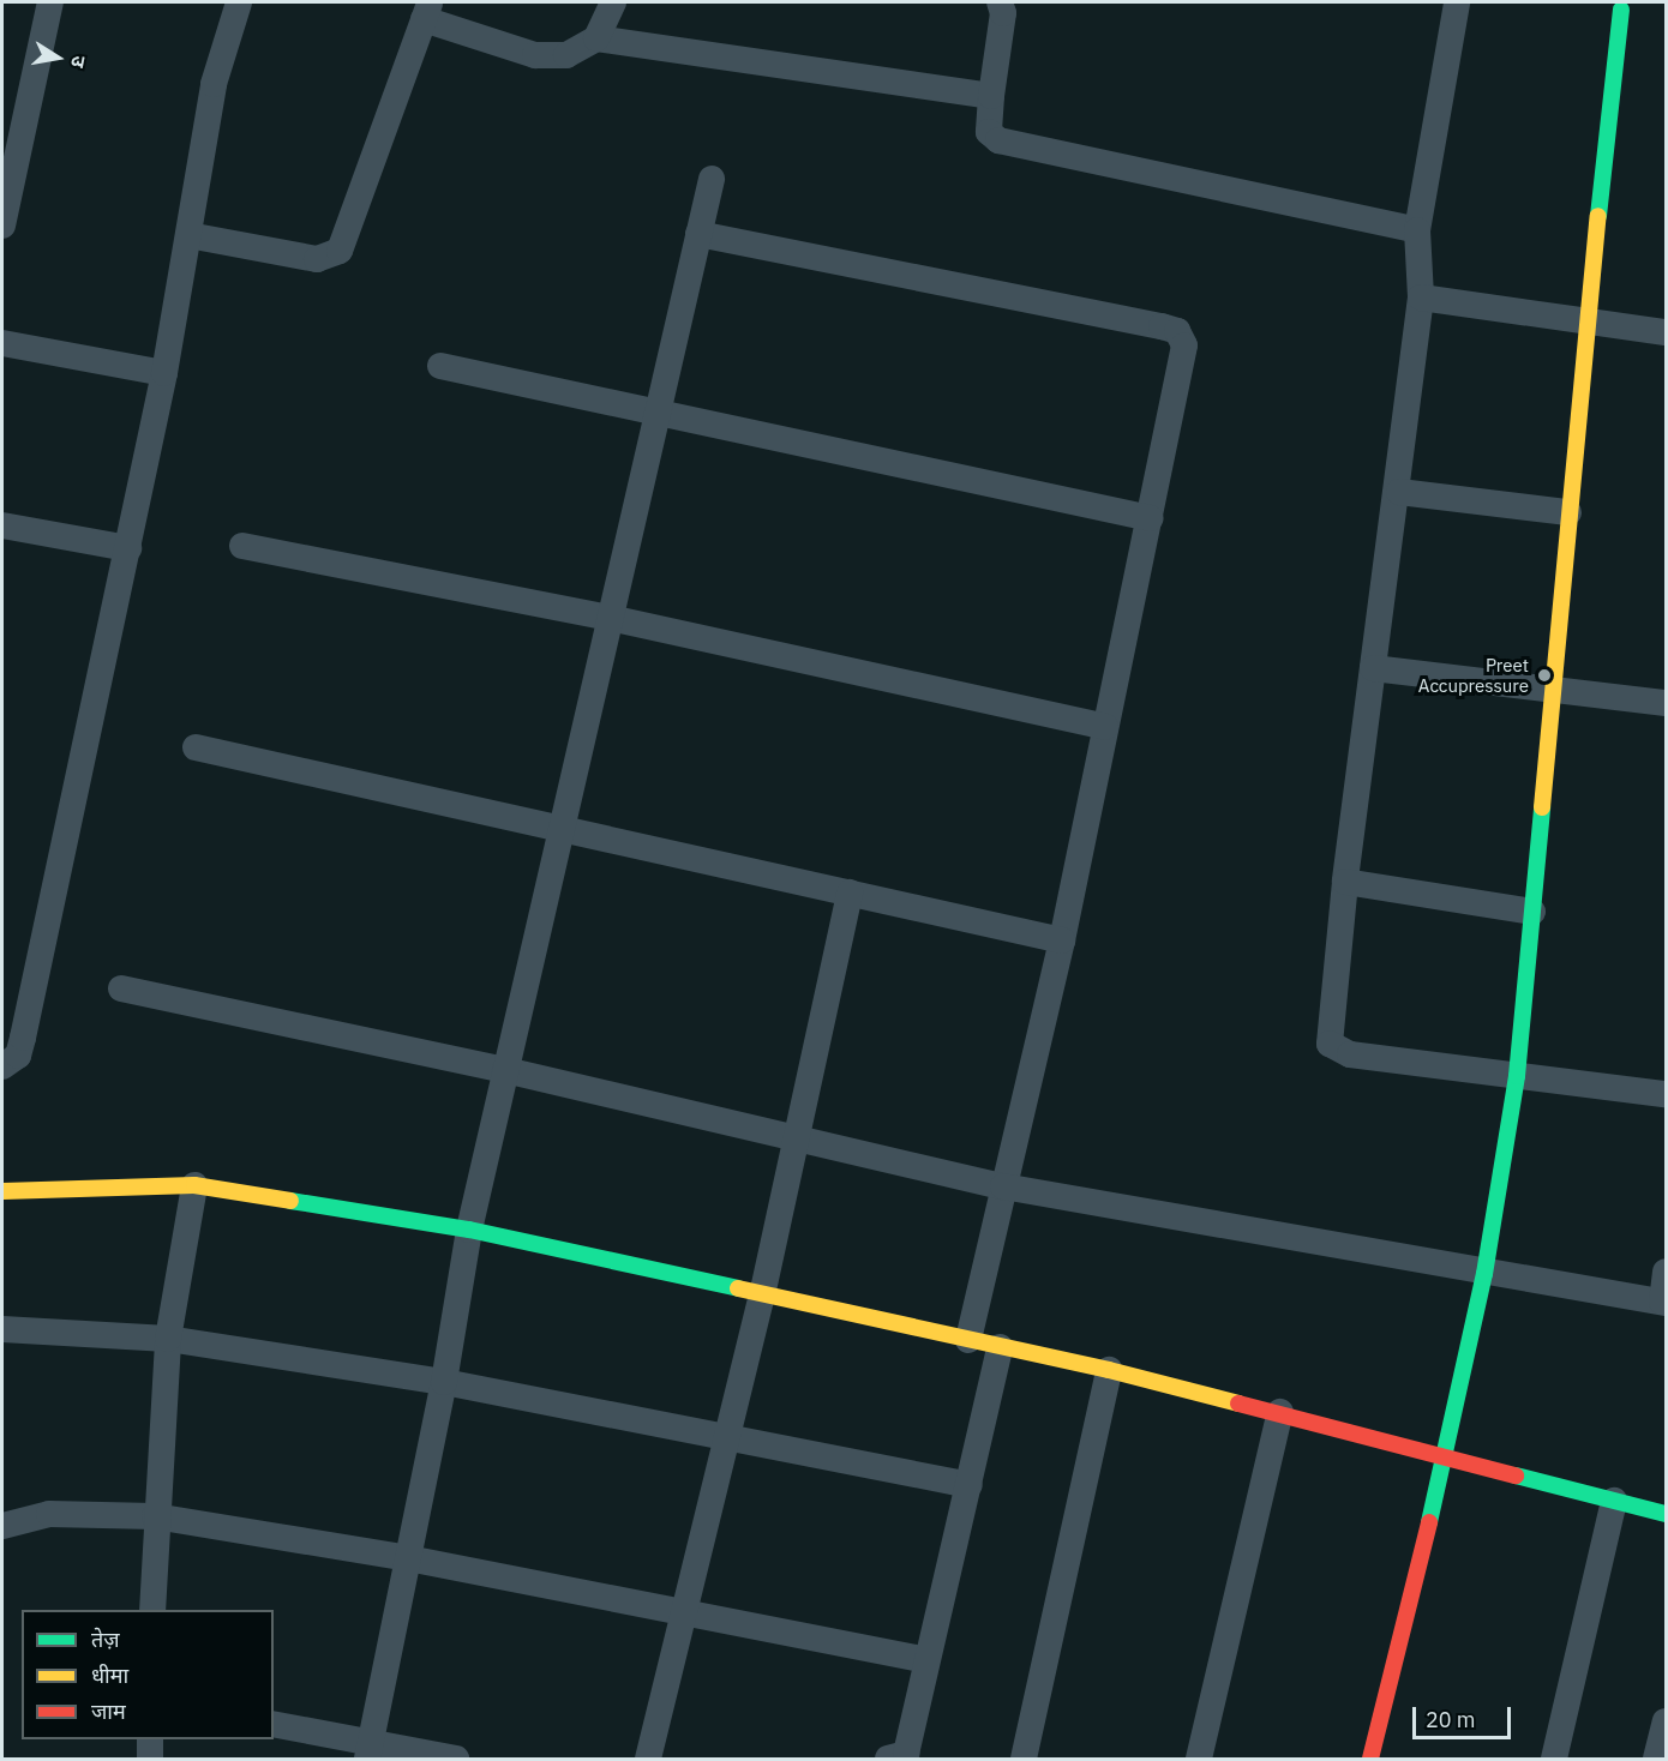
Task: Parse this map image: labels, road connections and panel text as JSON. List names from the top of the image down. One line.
{"places":["Preet Accupressure"],"legend":["तेज़","धीमा","जाम"],"scale_bar":"20 m","north":"right"}
